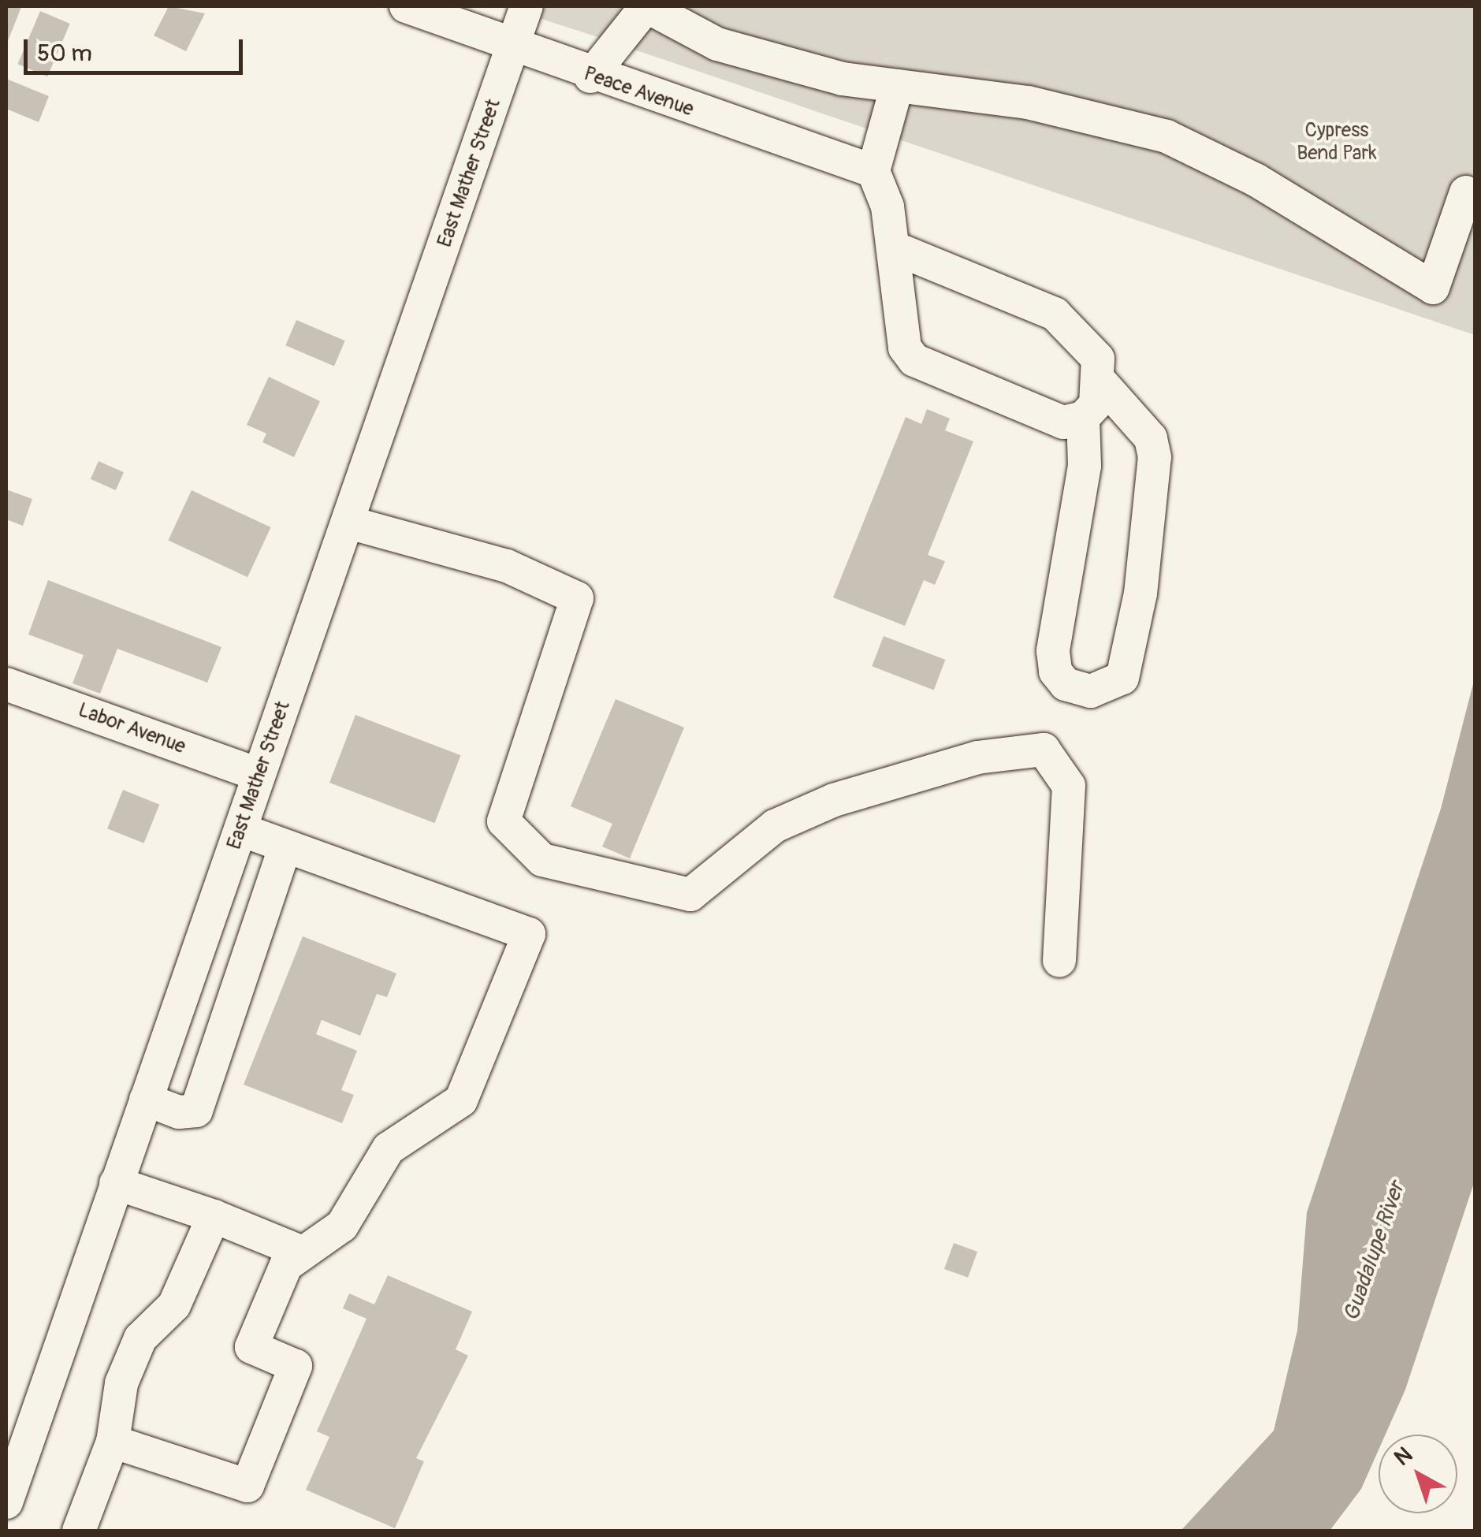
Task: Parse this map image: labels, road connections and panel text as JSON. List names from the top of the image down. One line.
{"streets":{"street":["Peace Avenue","East Mather Street","Labor Avenue"]},"crossings":[["Peace Avenue","East Mather Street"],["East Mather Street","Labor Avenue"]],"water":["Guadalupe River"],"parks":["Cypress Bend Park"],"scale_bar":"50 m","north":"top left"}
